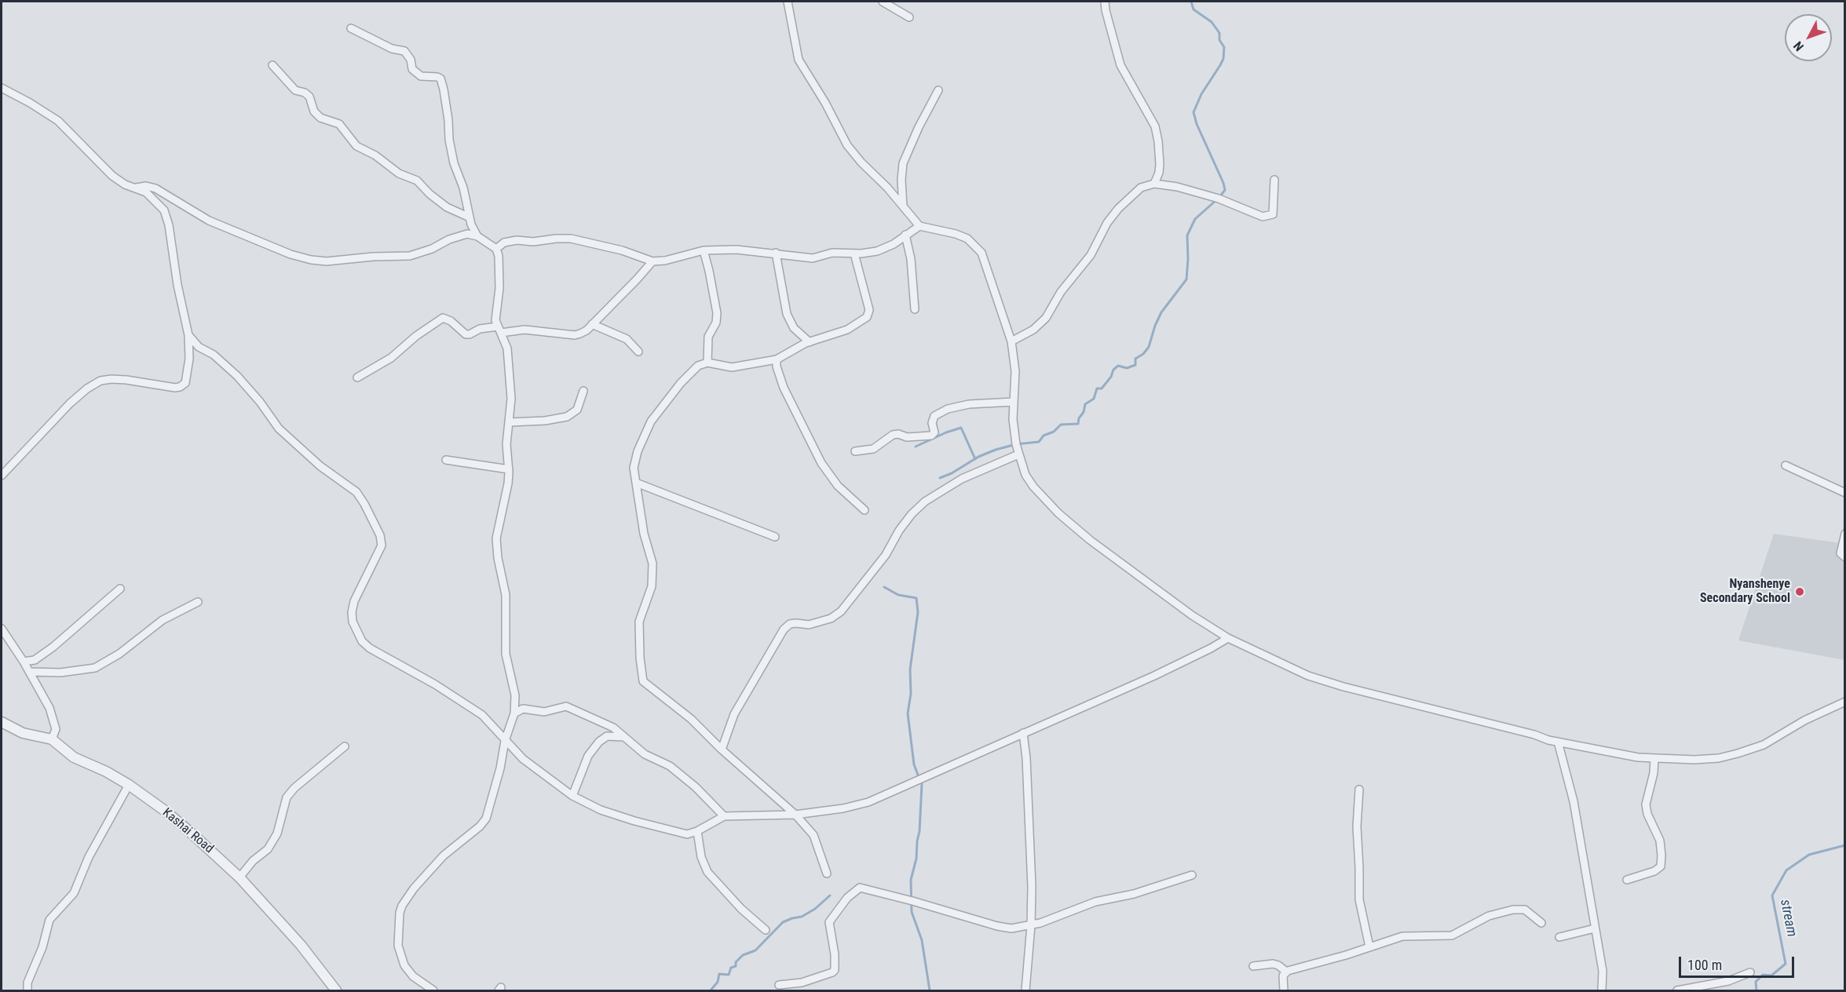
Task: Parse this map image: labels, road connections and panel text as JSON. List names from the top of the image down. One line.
{"streets":{"street":["Kashai Road"]},"water":["stream"],"places":["Nyanshenye Secondary School"],"scale_bar":"100 m","north":"bottom left"}
